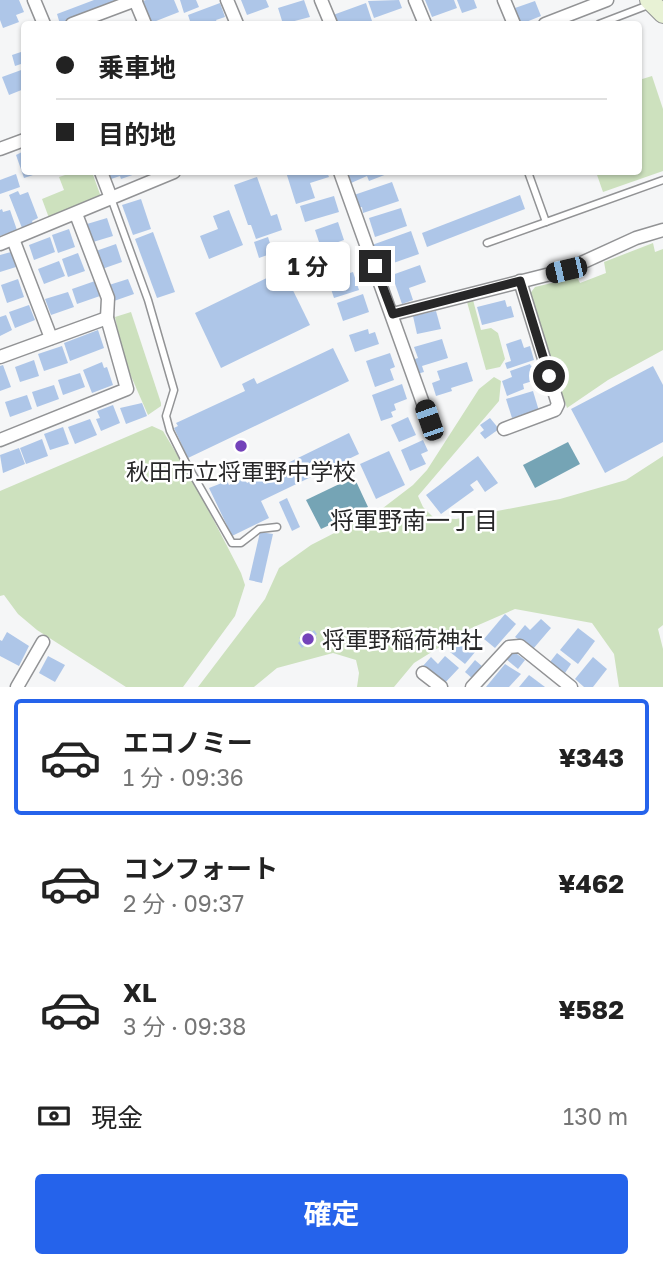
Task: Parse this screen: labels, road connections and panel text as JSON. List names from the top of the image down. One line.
{"districts":["将軍野南一丁目"],"places":["秋田市立将軍野中学校","将軍野稲荷神社"],"page":{"banner":["乗車地","目的地"],"bubble":"1 分","list":[{"name":"エコノミー","note":"1 分 · 09:36","value":"¥343"},{"name":"コンフォート","note":"2 分 · 09:37","value":"¥462"},{"name":"XL","note":"3 分 · 09:38","value":"¥582"}],"pay":["現金","130 m"],"buttons":"確定"}}
